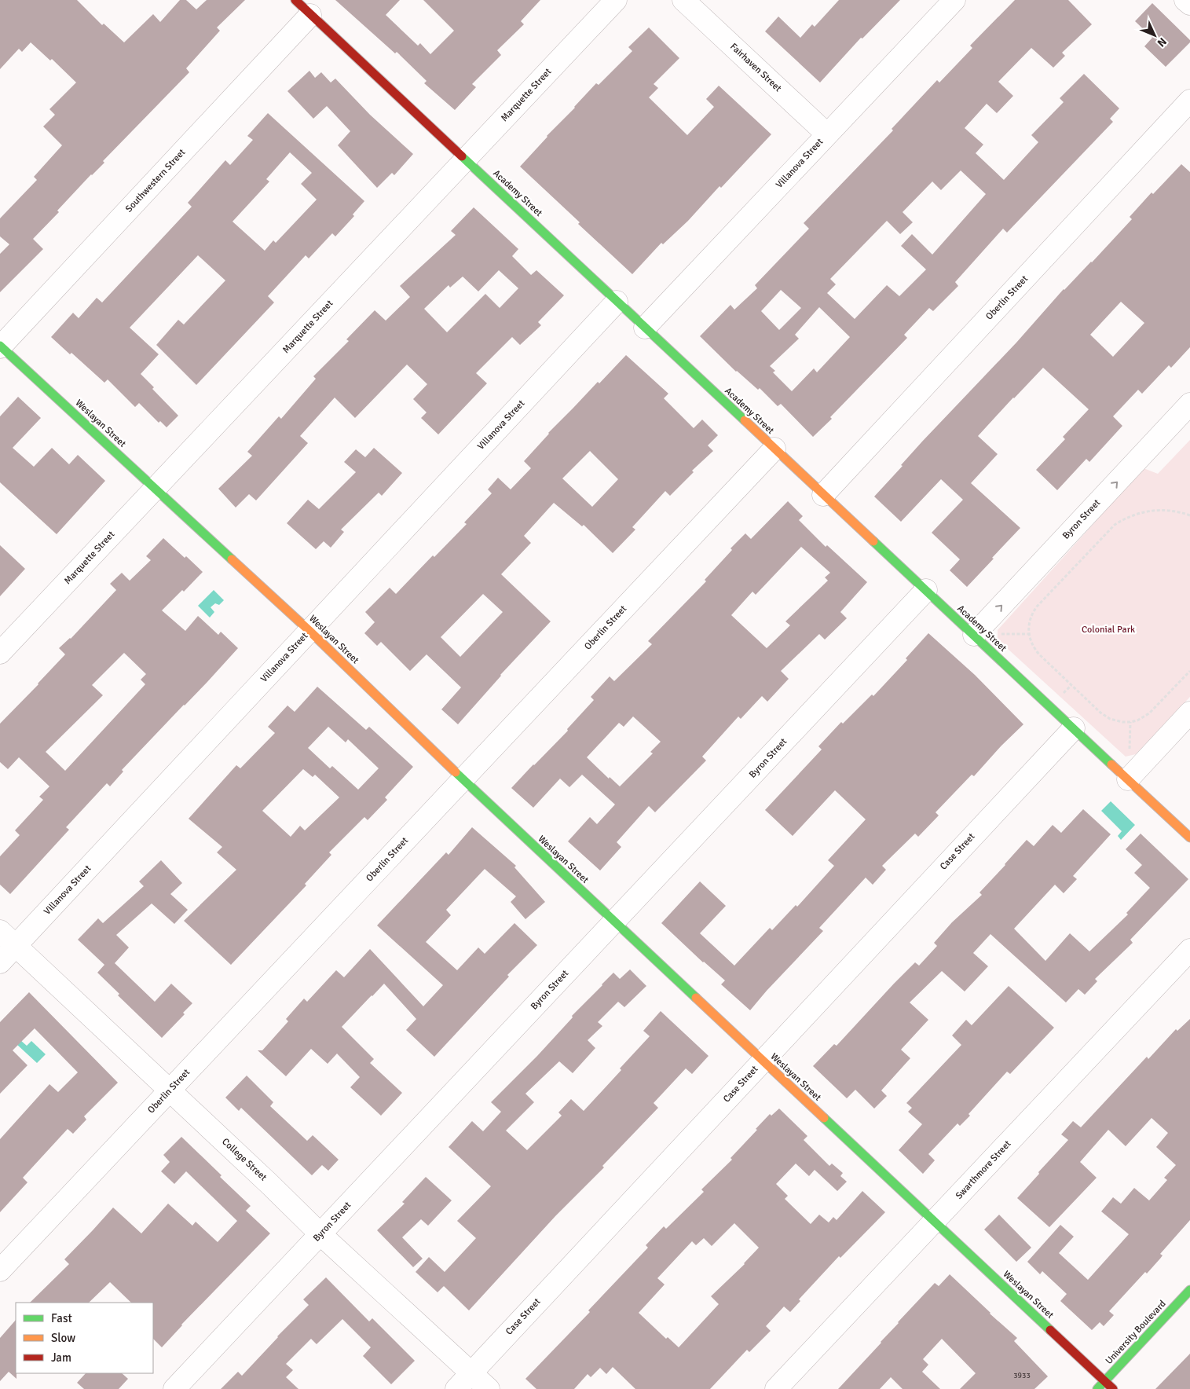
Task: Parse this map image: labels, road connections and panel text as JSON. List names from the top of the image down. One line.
{"streets":{"main road":["Academy Street","Weslayan Street","University Boulevard"],"street":["Fairhaven Street","Marquette Street","Villanova Street","Southwestern Street","Oberlin Street","Byron Street","Case Street","College Street","Swarthmore Street"]},"crossings":[["Fairhaven Street","Villanova Street"],["Marquette Street","Academy Street"],["Marquette Street","Weslayan Street"],["Villanova Street","Academy Street"],["Villanova Street","Weslayan Street"],["Villanova Street","College Street"],["Southwestern Street","Academy Street"],["Southwestern Street","Weslayan Street"],["Academy Street","Oberlin Street"],["Academy Street","Byron Street"],["Academy Street","Case Street"],["Oberlin Street","Weslayan Street"],["Oberlin Street","College Street"],["Weslayan Street","Byron Street"],["Weslayan Street","Case Street"],["Weslayan Street","Swarthmore Street"],["Weslayan Street","University Boulevard"],["Byron Street","College Street"],["Case Street","College Street"]],"parks":["Colonial Park"],"house_numbers":["3933"],"legend":["Fast","Slow","Jam"],"north":"bottom right"}
